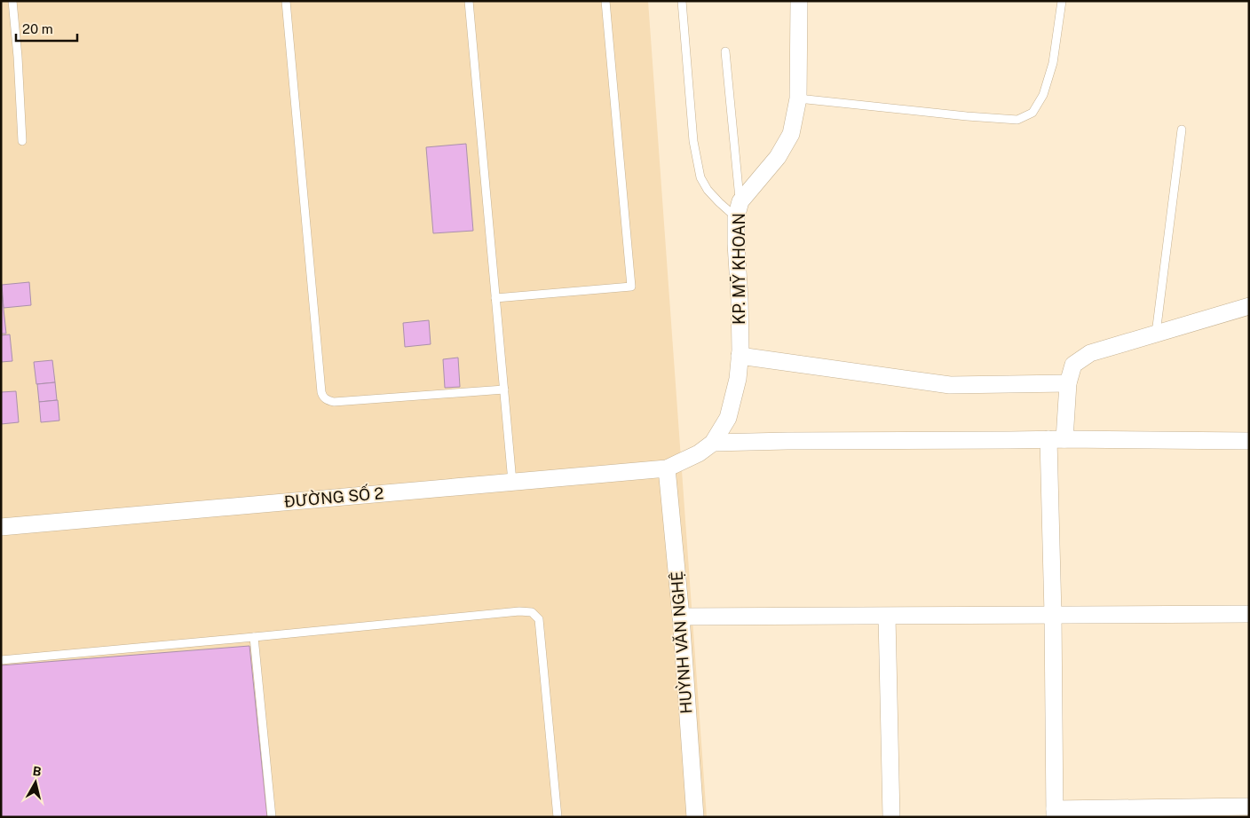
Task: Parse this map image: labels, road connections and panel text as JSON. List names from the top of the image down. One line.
{"streets":{"street":["KP. MỸ KHOAN","ĐƯỜNG SỐ 2","HUỲNH VĂN NGHỆ"]},"crossings":[["KP. MỸ KHOAN","ĐƯỜNG SỐ 2"],["KP. MỸ KHOAN","HUỲNH VĂN NGHỆ"],["ĐƯỜNG SỐ 2","HUỲNH VĂN NGHỆ"]],"scale_bar":"20 m","north":"top"}
